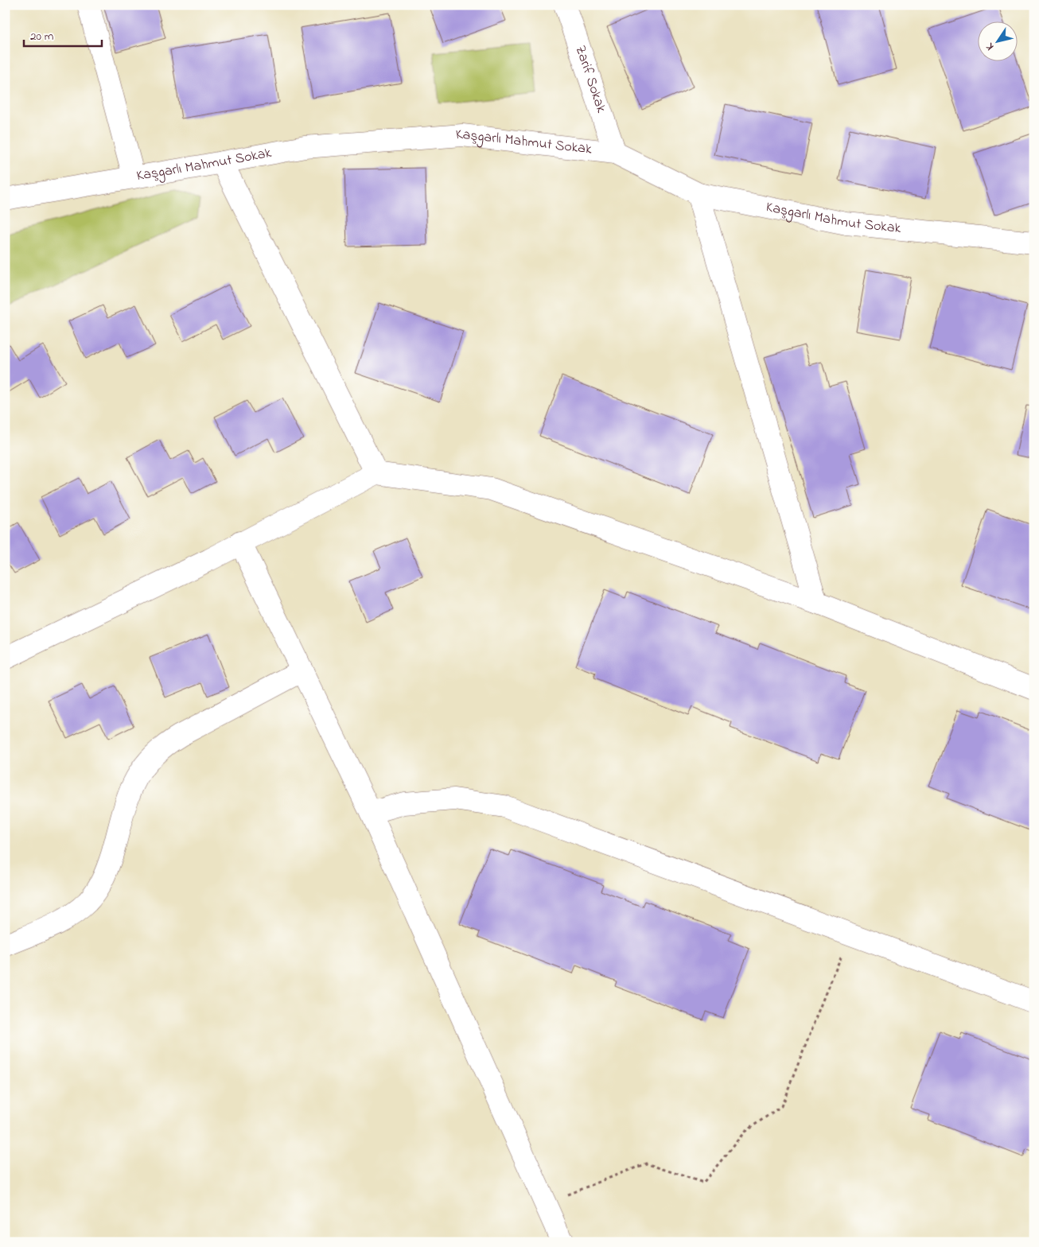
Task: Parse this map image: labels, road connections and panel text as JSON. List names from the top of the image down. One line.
{"streets":{"street":["Zarif Sokak","Kaşgarlı Mahmut Sokak"]},"crossings":[["Zarif Sokak","Kaşgarlı Mahmut Sokak"]],"scale_bar":"20 m","north":"bottom left"}
